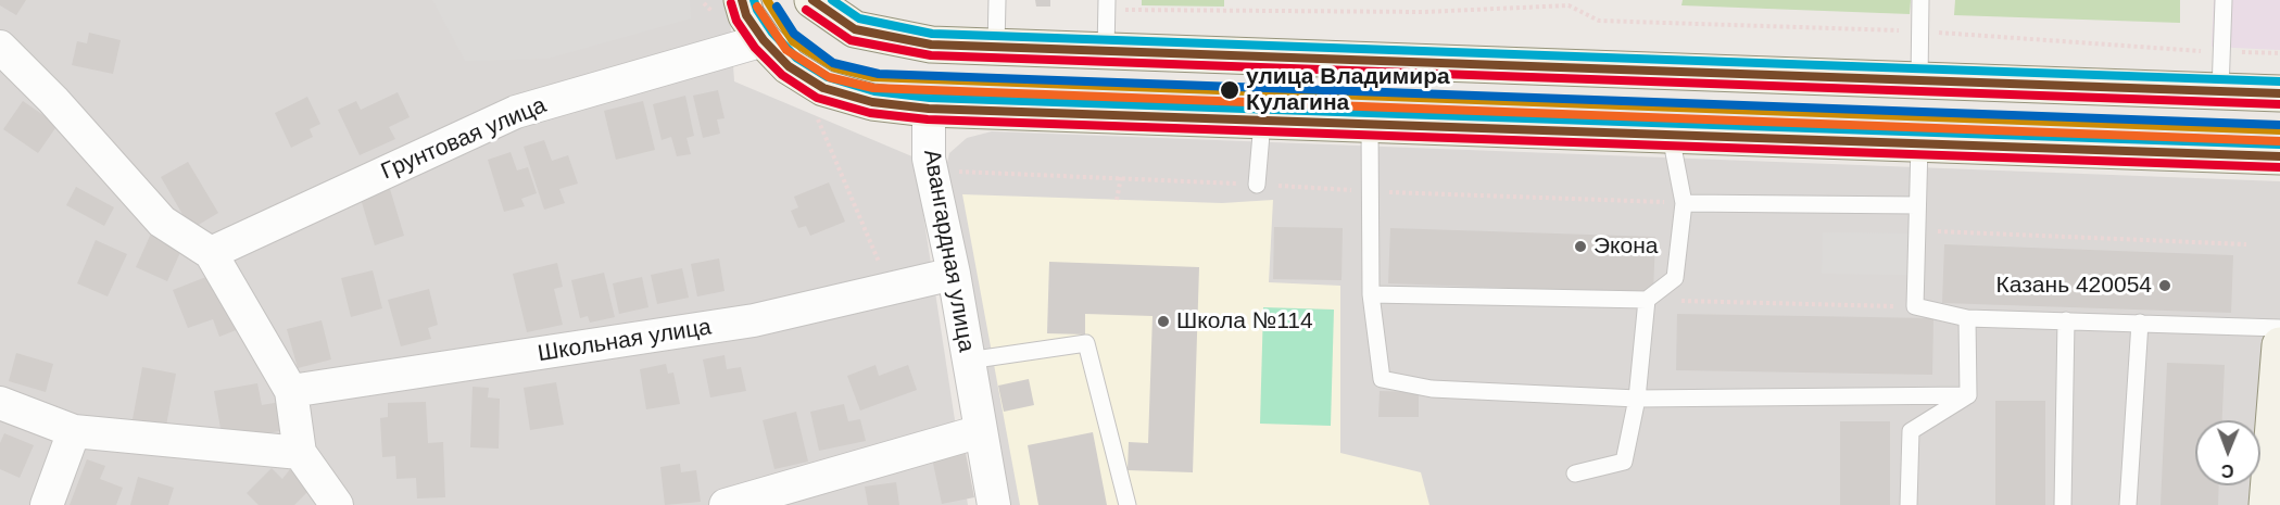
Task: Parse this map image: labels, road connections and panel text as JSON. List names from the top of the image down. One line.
{"streets":{"street":["Грунтовая улица","Авангардная улица","Школьная улица"]},"crossings":[["Авангардная улица","Школьная улица"]],"places":["улица Владимира Кулагина","Экона","Казань 420054","Школа №114"],"north":"bottom"}
